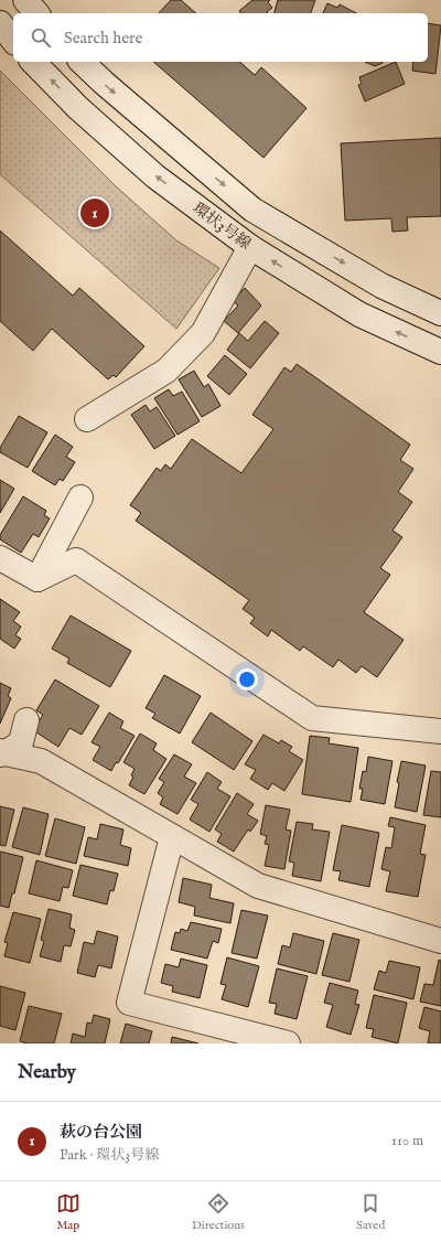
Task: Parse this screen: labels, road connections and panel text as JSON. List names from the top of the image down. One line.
{"streets":{"street":["環状3号線"]},"page":{"search":"Search here","pins":"1","heading":"Nearby","list":[{"mark":"1","name":"萩の台公園","note":"Park · 環状3号線","value":"110 m"}],"nav":["Map","Directions","Saved"]}}
